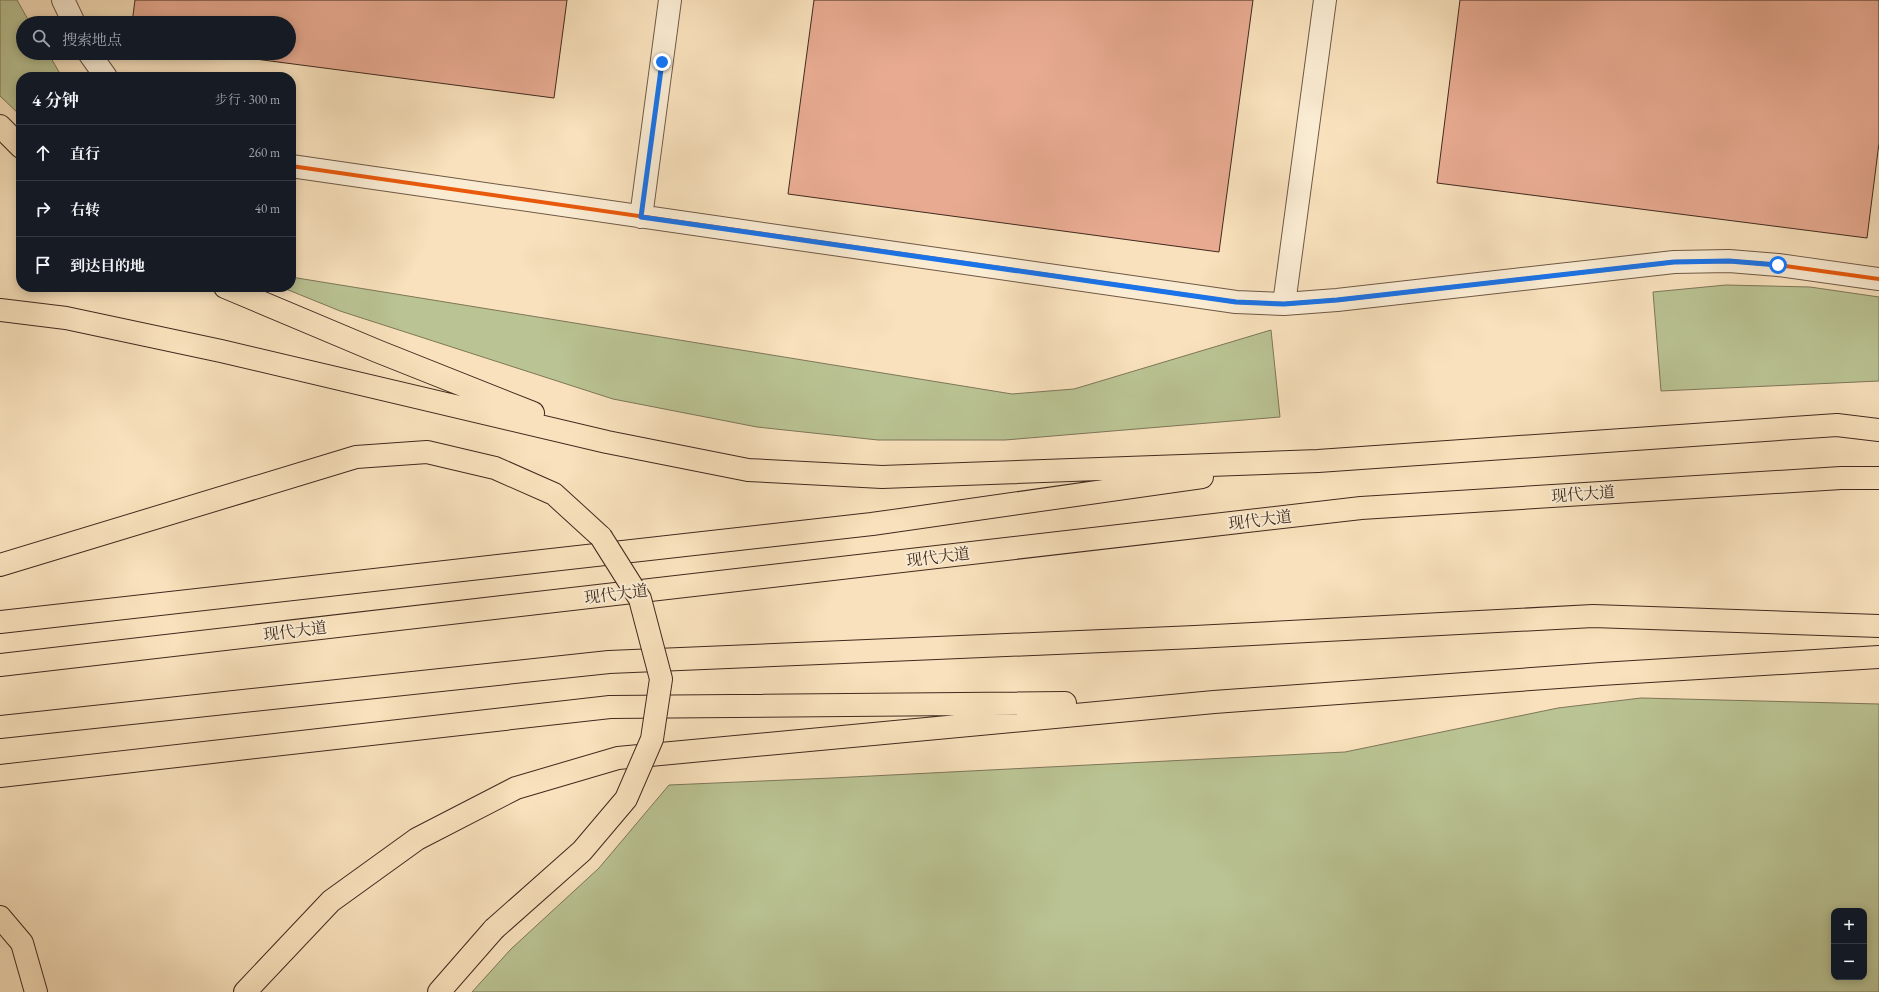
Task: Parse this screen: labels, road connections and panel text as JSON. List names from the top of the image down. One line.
{"streets":{"main road":["现代大道"]},"page":{"search":"搜索地点","heading":["4 分钟","步行 · 300 m"],"list":[["直行","260 m"],["右转","40 m"],"到达目的地"],"map_buttons":["+","−"]}}
